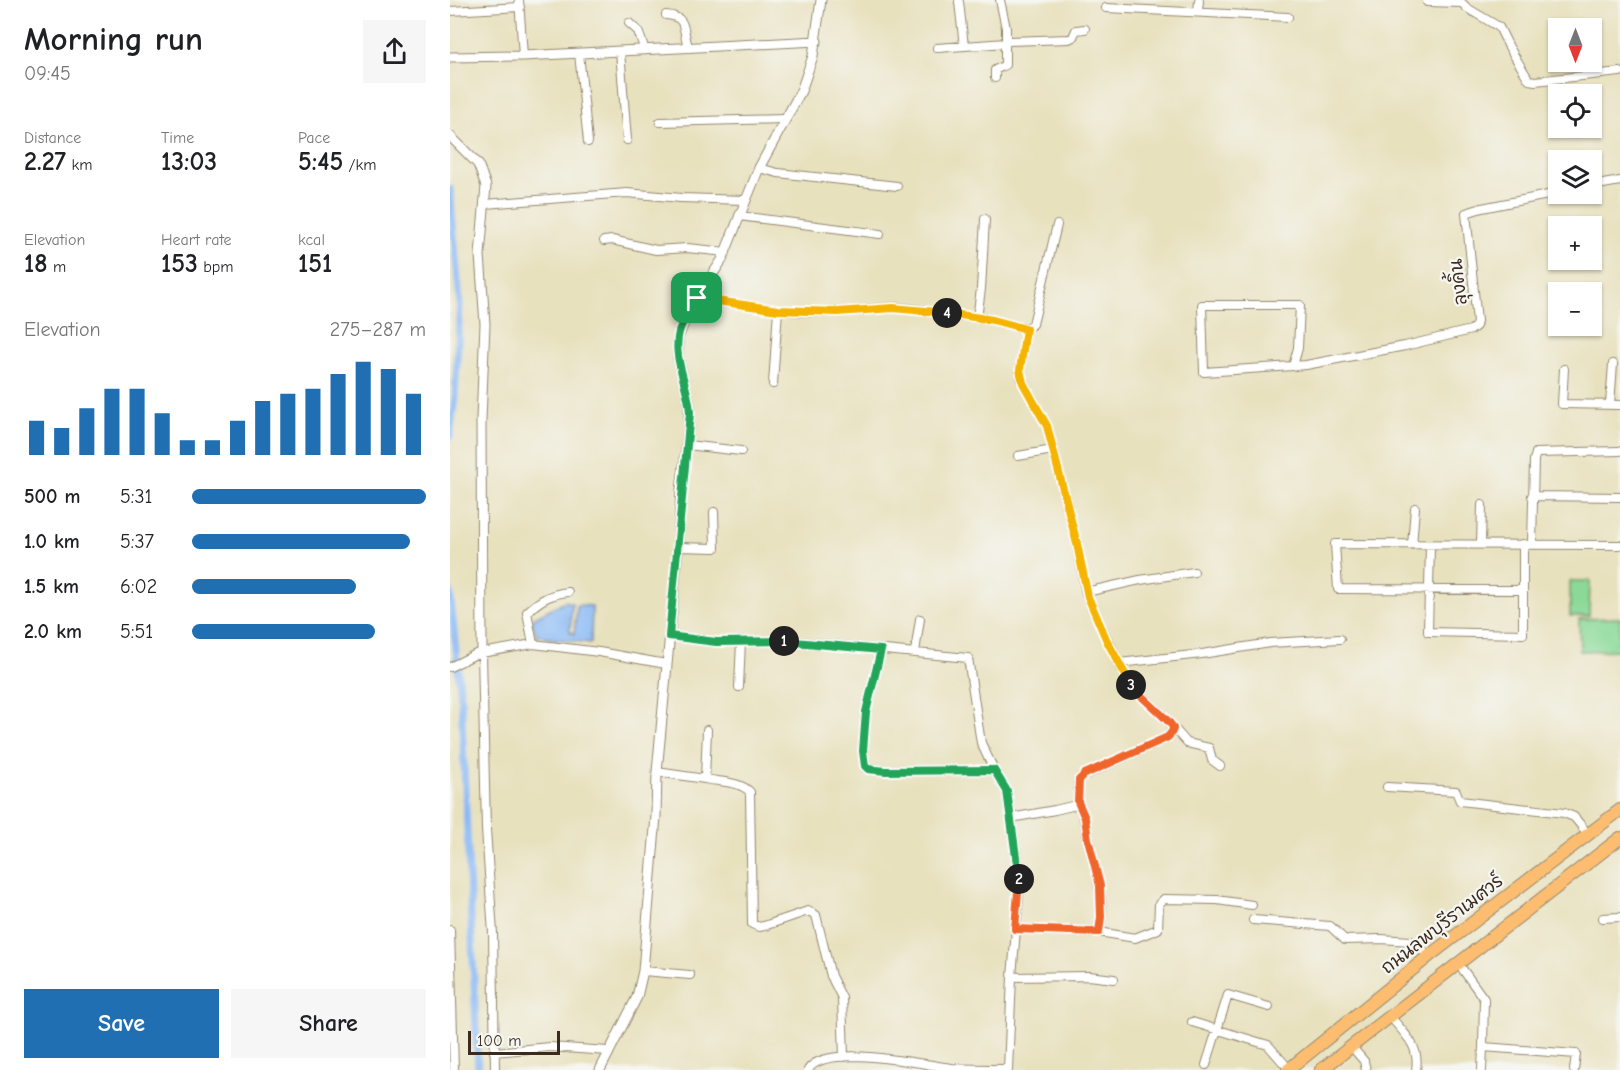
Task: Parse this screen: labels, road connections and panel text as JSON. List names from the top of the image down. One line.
{"streets":{"main road":["ถนนลพบุรีราเมศวร์"],"street":["ลุงคิ้น"]},"scale_bar":"100 m","north":"bottom","page":{"heading":["Morning run","09:45"],"map_buttons":["+","−"],"stats":[["Distance","2.27 km"],["Time","13:03"],["Pace","5:45 /km"],["Elevation","18 m"],["Heart rate","153 bpm"],["kcal","151"]],"pins":["4","1","3","2"],"chart":["Elevation","275–287 m"],"list":[{"name":"500 m","note":"5:31"},{"name":"1.0 km","note":"5:37"},{"name":"1.5 km","note":"6:02"},{"name":"2.0 km","note":"5:51"}],"buttons":["Save","Share"],"scale":"100 m"}}
